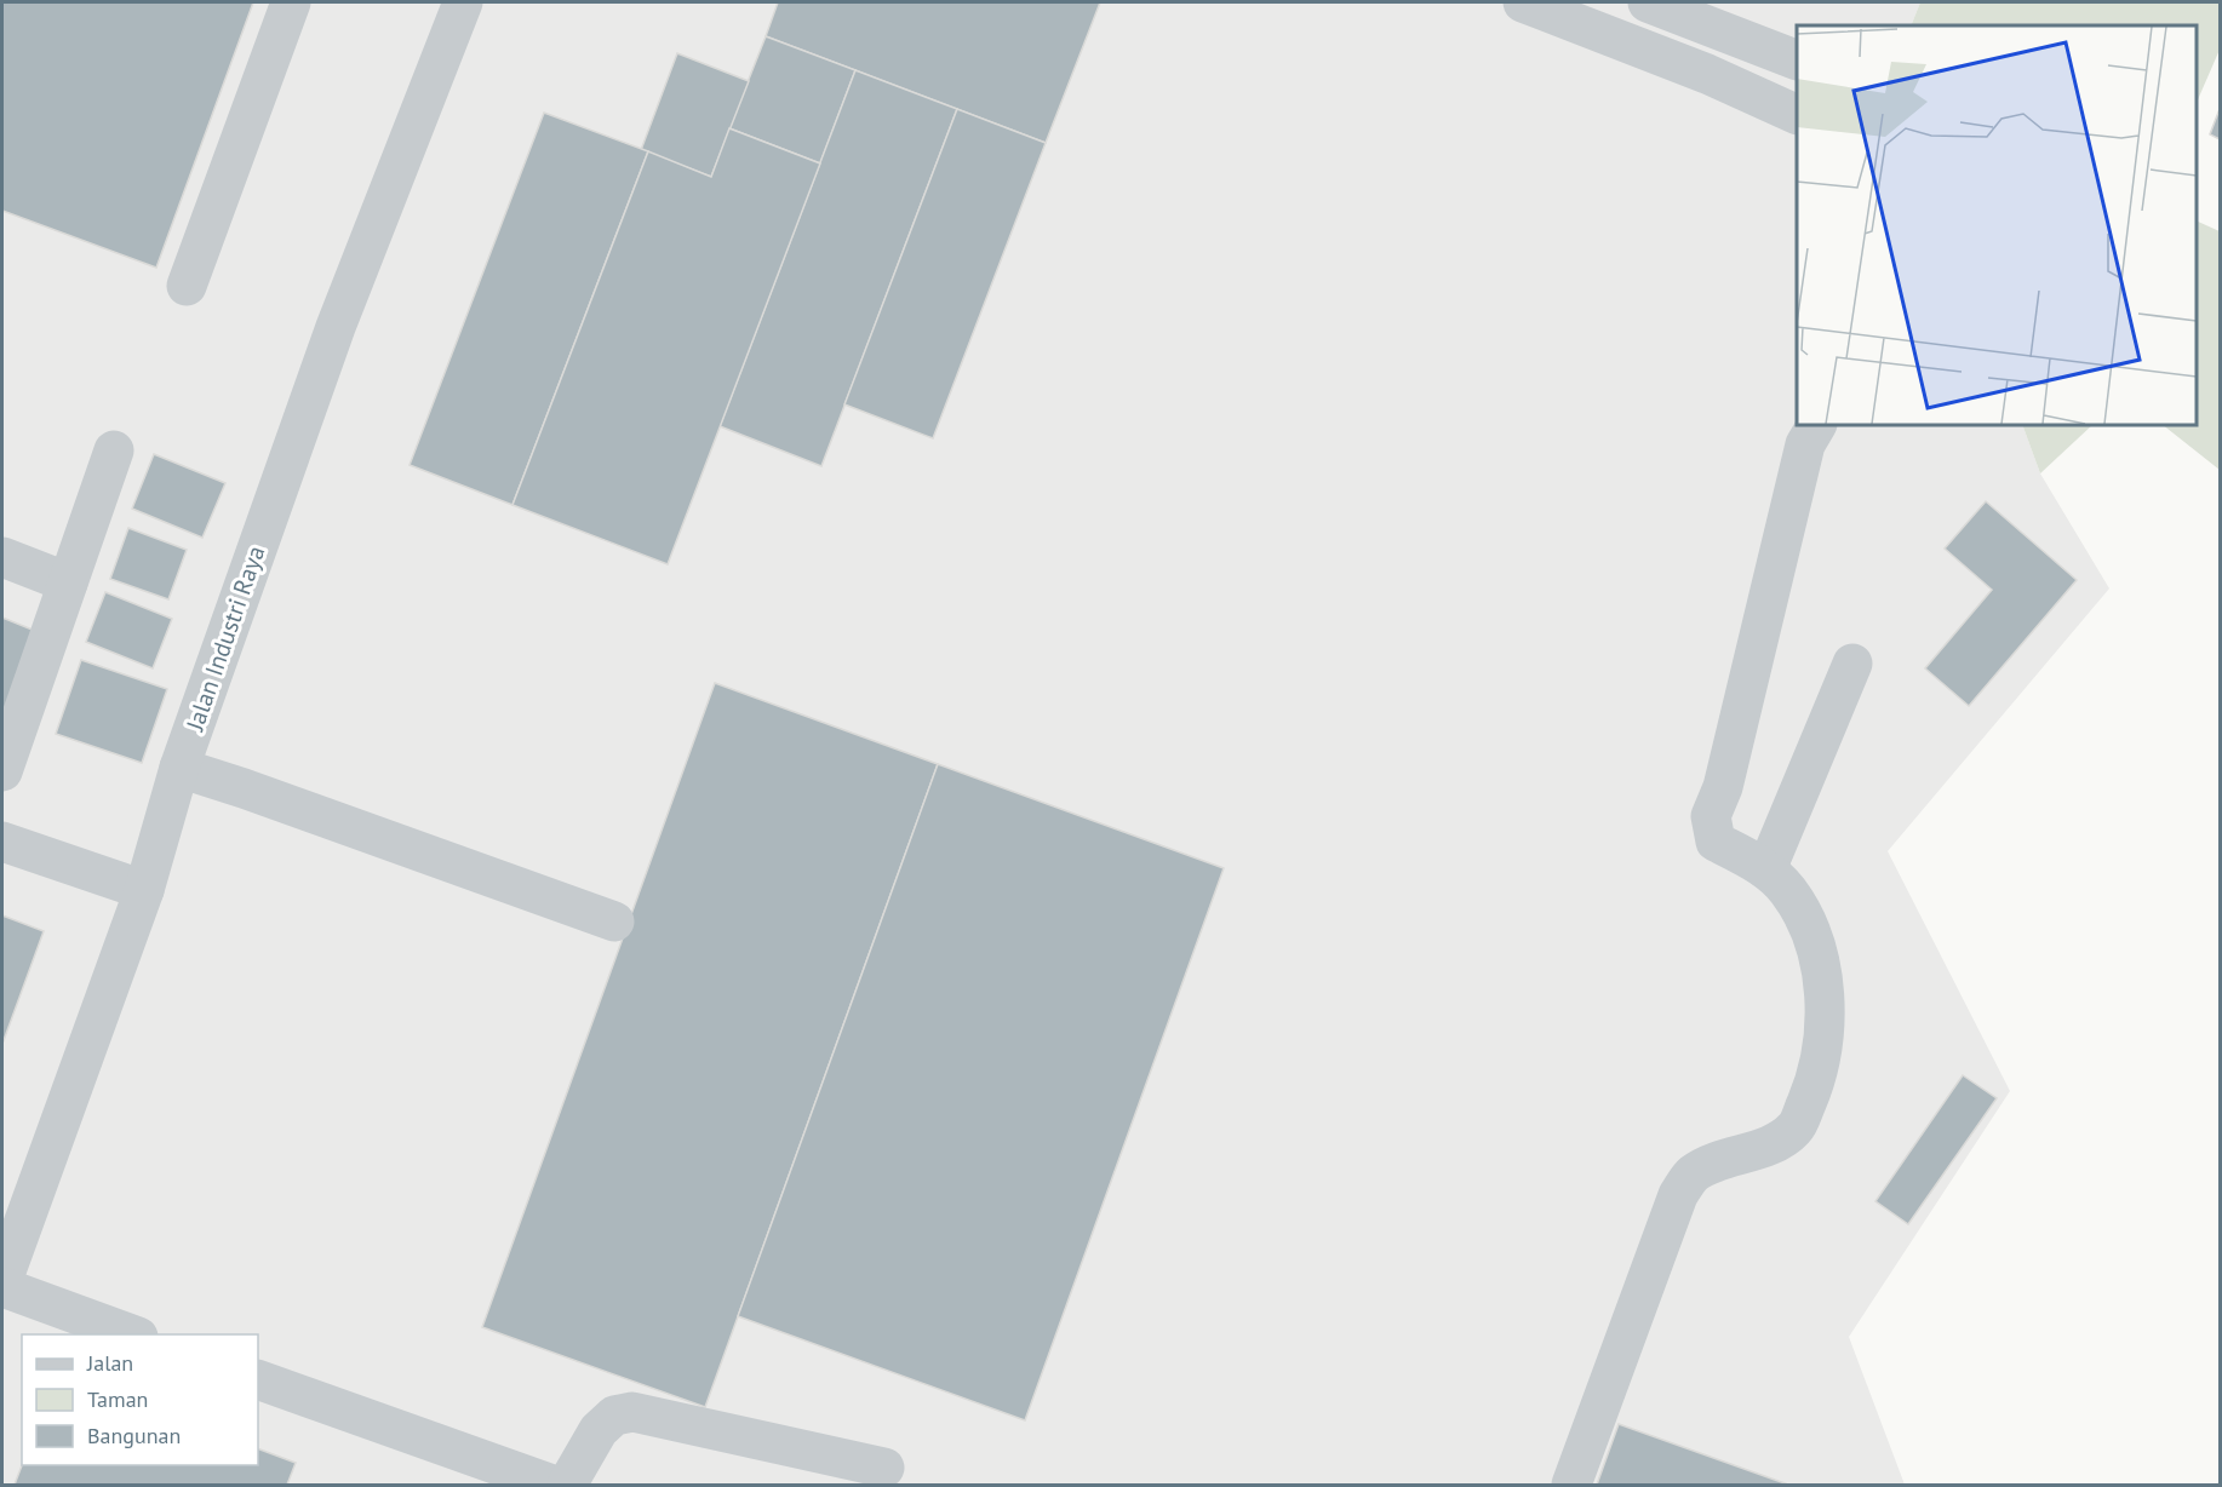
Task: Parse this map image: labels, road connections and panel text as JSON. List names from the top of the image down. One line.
{"streets":{"street":["Jalan Industri Raya"]},"legend":["Jalan","Taman","Bangunan"]}
